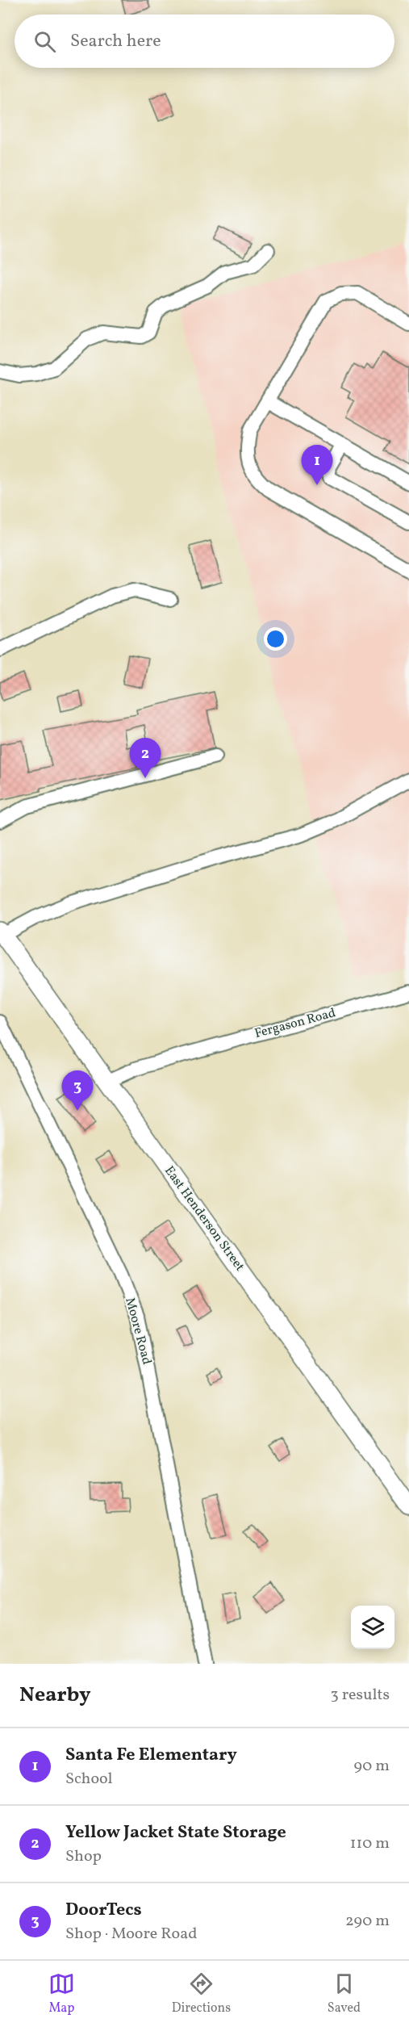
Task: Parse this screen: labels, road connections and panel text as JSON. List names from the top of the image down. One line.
{"streets":{"main road":["East Henderson Street"],"street":["Fergason Road","Moore Road"]},"crossings":[["Fergason Road","East Henderson Street"]],"page":{"search":"Search here","pins":["1","2","3"],"heading":["Nearby","3 results"],"list":[{"mark":"1","name":"Santa Fe Elementary","note":"School","value":"90 m"},{"mark":"2","name":"Yellow Jacket State Storage","note":"Shop","value":"110 m"},{"mark":"3","name":"DoorTecs","note":"Shop · Moore Road","value":"290 m"}],"nav":["Map","Directions","Saved"]}}
